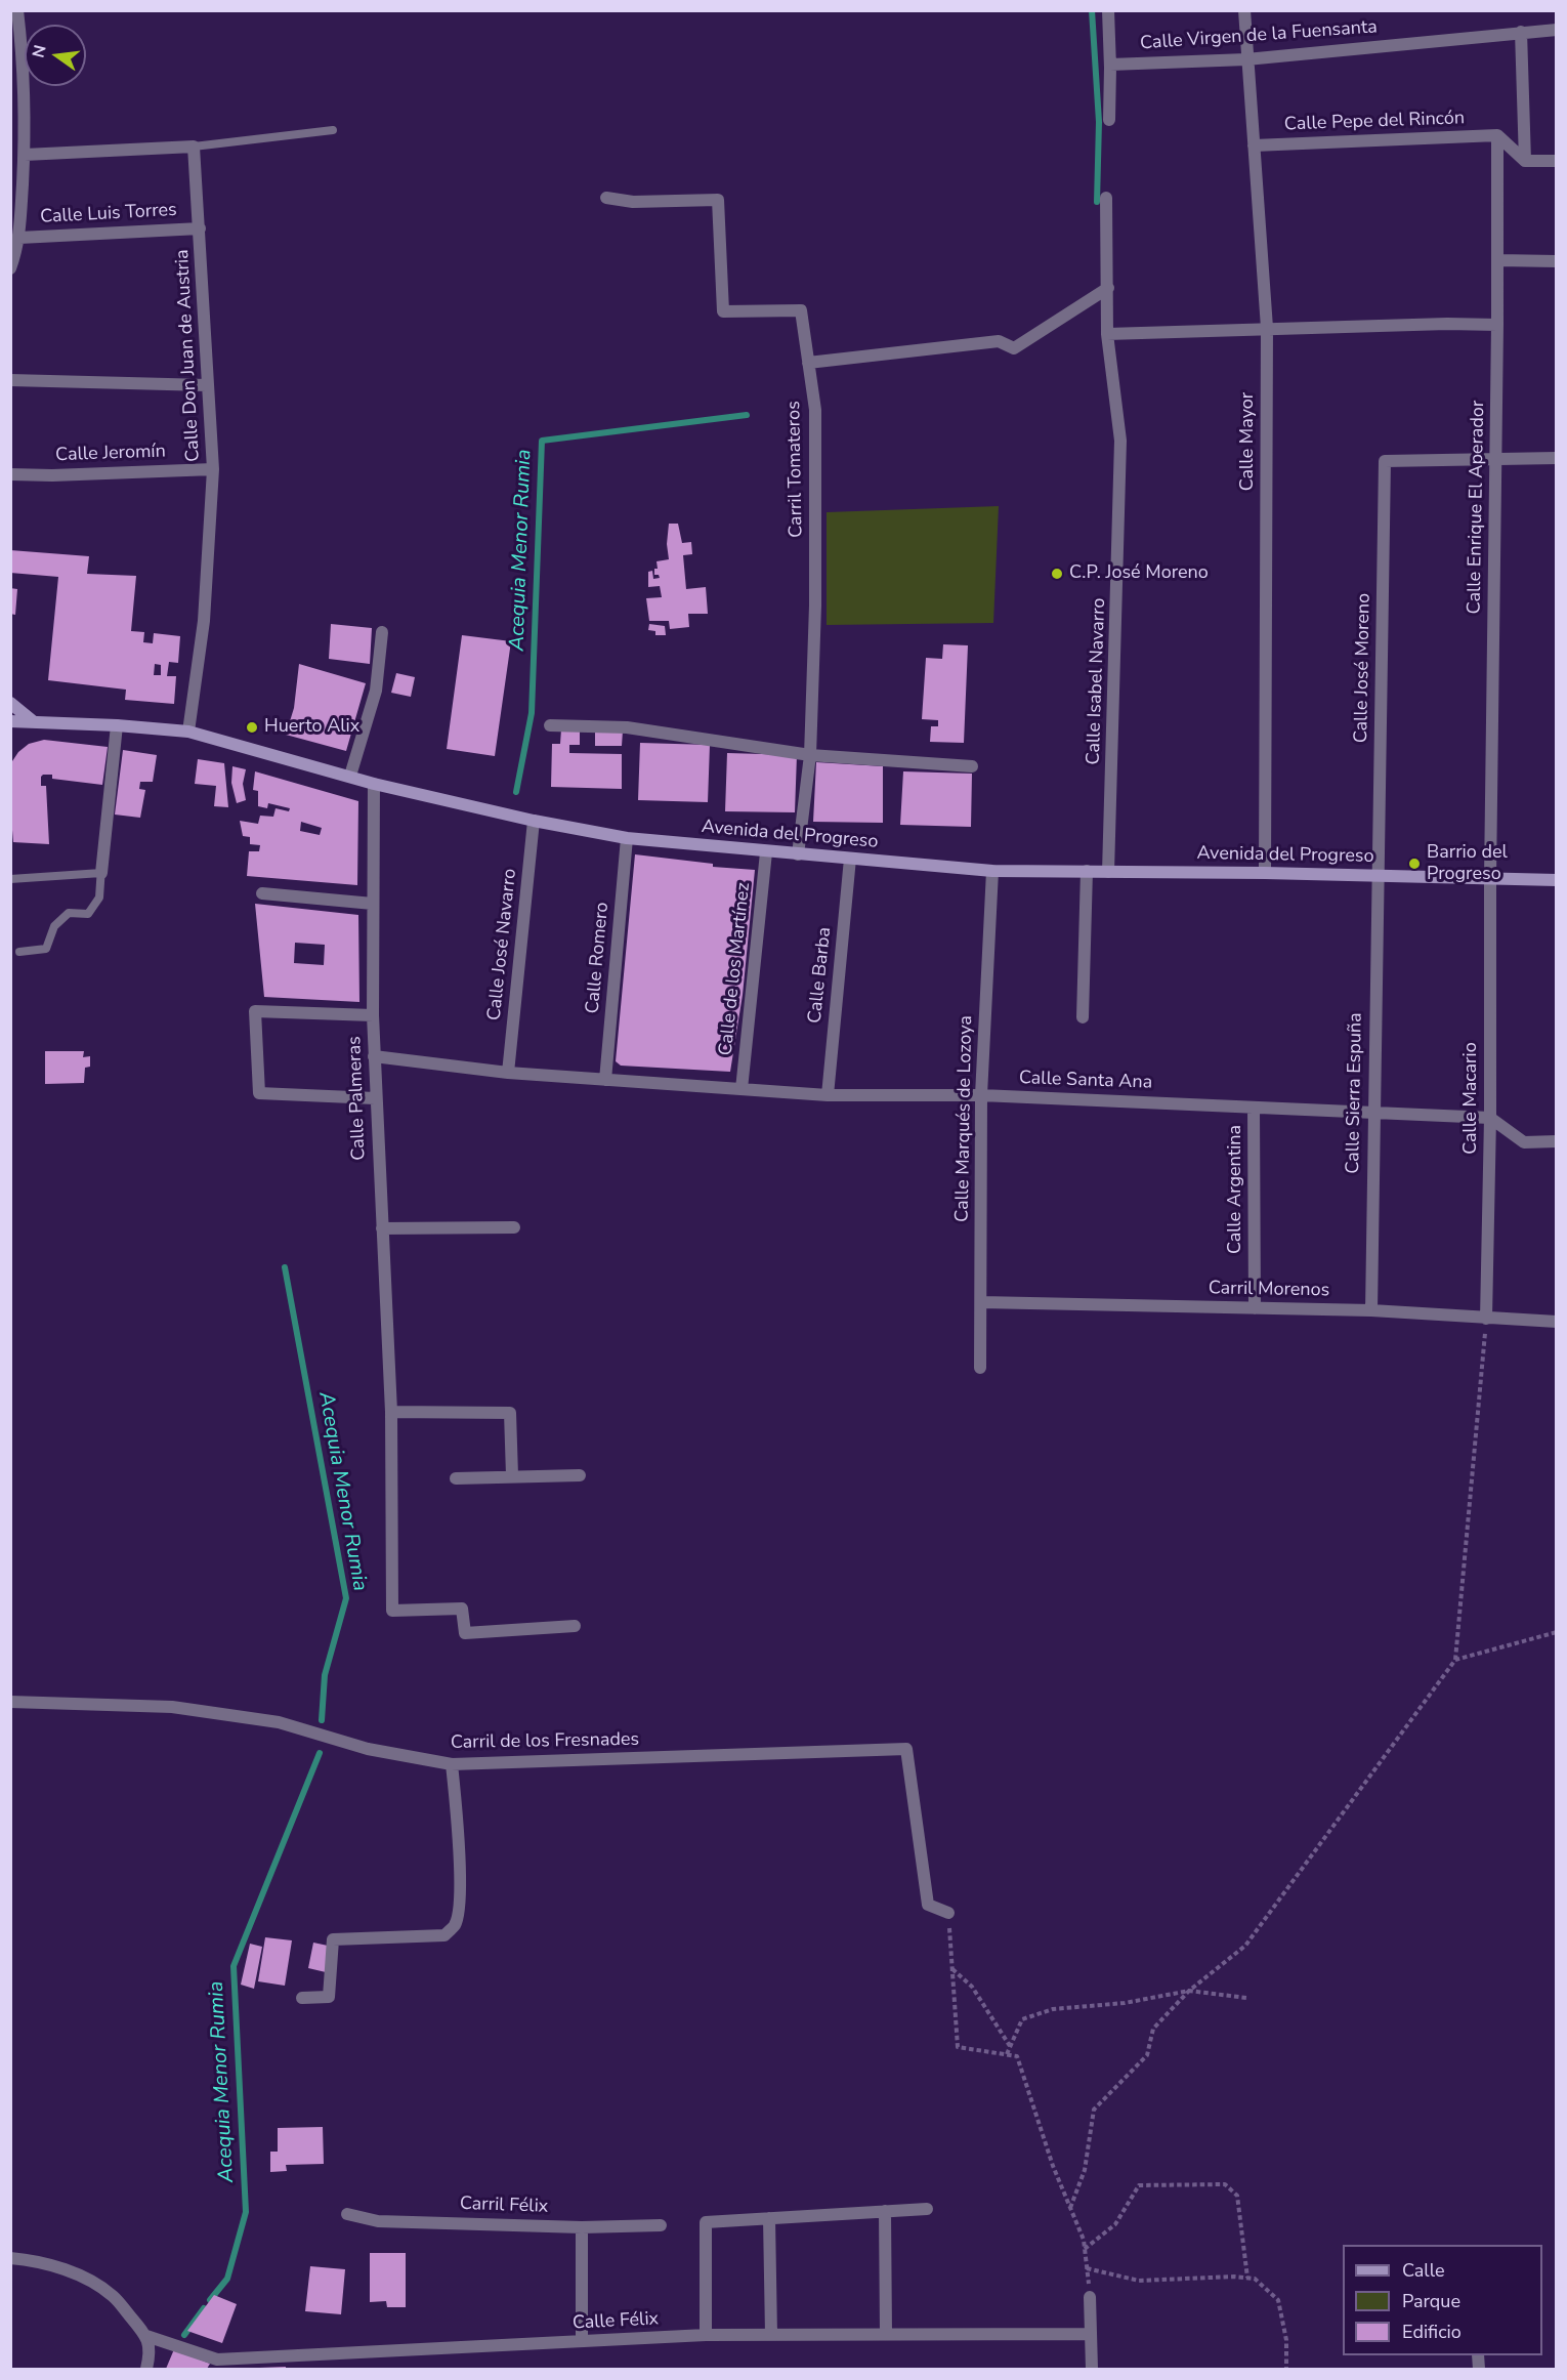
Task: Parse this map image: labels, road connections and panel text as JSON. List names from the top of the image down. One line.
{"streets":{"main road":["Avenida del Progreso"],"street":["Calle Virgen de la Fuensanta","Calle Pepe del Rincón","Calle Luis Torres","Calle Don Juan de Austria","Calle Mayor","Calle Jeromín","Carril Tomateros","Calle Enrique El Aperador","Calle José Moreno","Calle Isabel Navarro","Calle José Navarro","Calle Romero","Calle de los Martínez","Calle Barba","Calle Santa Ana","Calle Sierra Espuña","Calle Palmeras","Calle Macario","Calle Marqués de Lozoya","Calle Argentina","Carril Morenos","Carril de los Fresnades","Carril Félix","Calle Félix"]},"crossings":[["Calle Virgen de la Fuensanta","Calle Mayor"],["Calle Pepe del Rincón","Calle Mayor"],["Calle Pepe del Rincón","Calle Enrique El Aperador"],["Calle Luis Torres","Calle Don Juan de Austria"],["Calle Don Juan de Austria","Calle Jeromín"],["Calle Don Juan de Austria","Avenida del Progreso"],["Calle Mayor","Avenida del Progreso"],["Carril Tomateros","Avenida del Progreso"],["Calle Enrique El Aperador","Calle José Moreno"],["Calle Enrique El Aperador","Avenida del Progreso"],["Calle Enrique El Aperador","Calle Macario"],["Calle José Moreno","Avenida del Progreso"],["Calle José Moreno","Calle Sierra Espuña"],["Calle Isabel Navarro","Avenida del Progreso"],["Avenida del Progreso","Calle José Navarro"],["Avenida del Progreso","Calle Romero"],["Avenida del Progreso","Calle de los Martínez"],["Avenida del Progreso","Calle Barba"],["Avenida del Progreso","Calle Sierra Espuña"],["Avenida del Progreso","Calle Palmeras"],["Avenida del Progreso","Calle Macario"],["Avenida del Progreso","Calle Marqués de Lozoya"],["Calle José Navarro","Calle Santa Ana"],["Calle Romero","Calle Santa Ana"],["Calle de los Martínez","Calle Santa Ana"],["Calle Barba","Calle Santa Ana"],["Calle Santa Ana","Calle Sierra Espuña"],["Calle Santa Ana","Calle Palmeras"],["Calle Santa Ana","Calle Macario"],["Calle Santa Ana","Calle Marqués de Lozoya"],["Calle Santa Ana","Calle Argentina"],["Calle Sierra Espuña","Carril Morenos"],["Calle Macario","Carril Morenos"],["Calle Marqués de Lozoya","Carril Morenos"],["Calle Argentina","Carril Morenos"]],"water":["Acequia Menor Rumia"],"places":["C.P. José Moreno","Huerto Alix","Barrio del Progreso"],"legend":["Calle","Parque","Edificio"],"north":"left"}
